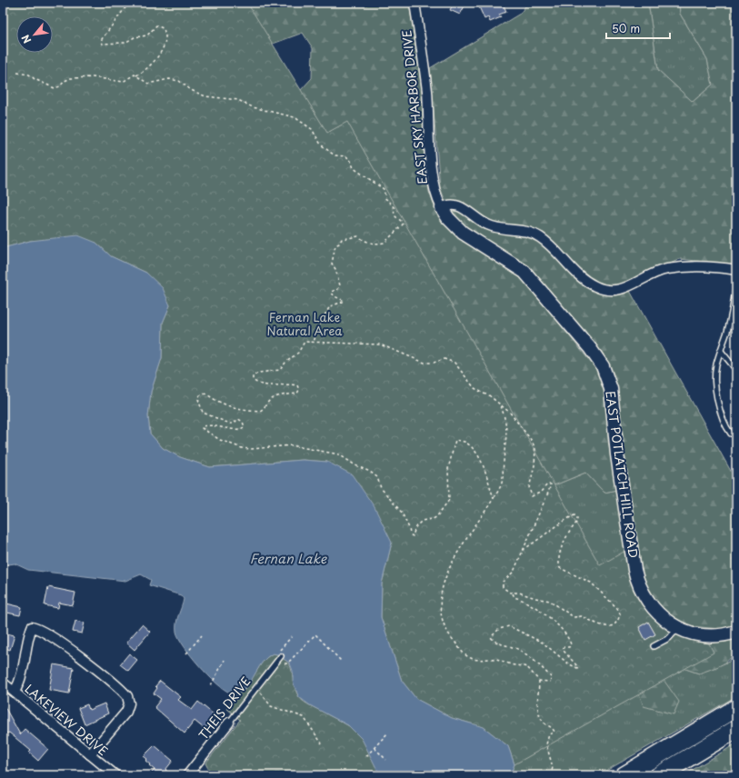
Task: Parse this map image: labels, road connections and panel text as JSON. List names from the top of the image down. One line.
{"streets":{"street":["EAST SKY HARBOR DRIVE","EAST POTLATCH HILL ROAD","THEIS DRIVE","LAKEVIEW DRIVE"]},"crossings":[["EAST SKY HARBOR DRIVE","EAST POTLATCH HILL ROAD"]],"water":["Fernan Lake"],"parks":["Fernan Lake Natural Area"],"scale_bar":"50 m","north":"bottom left"}
